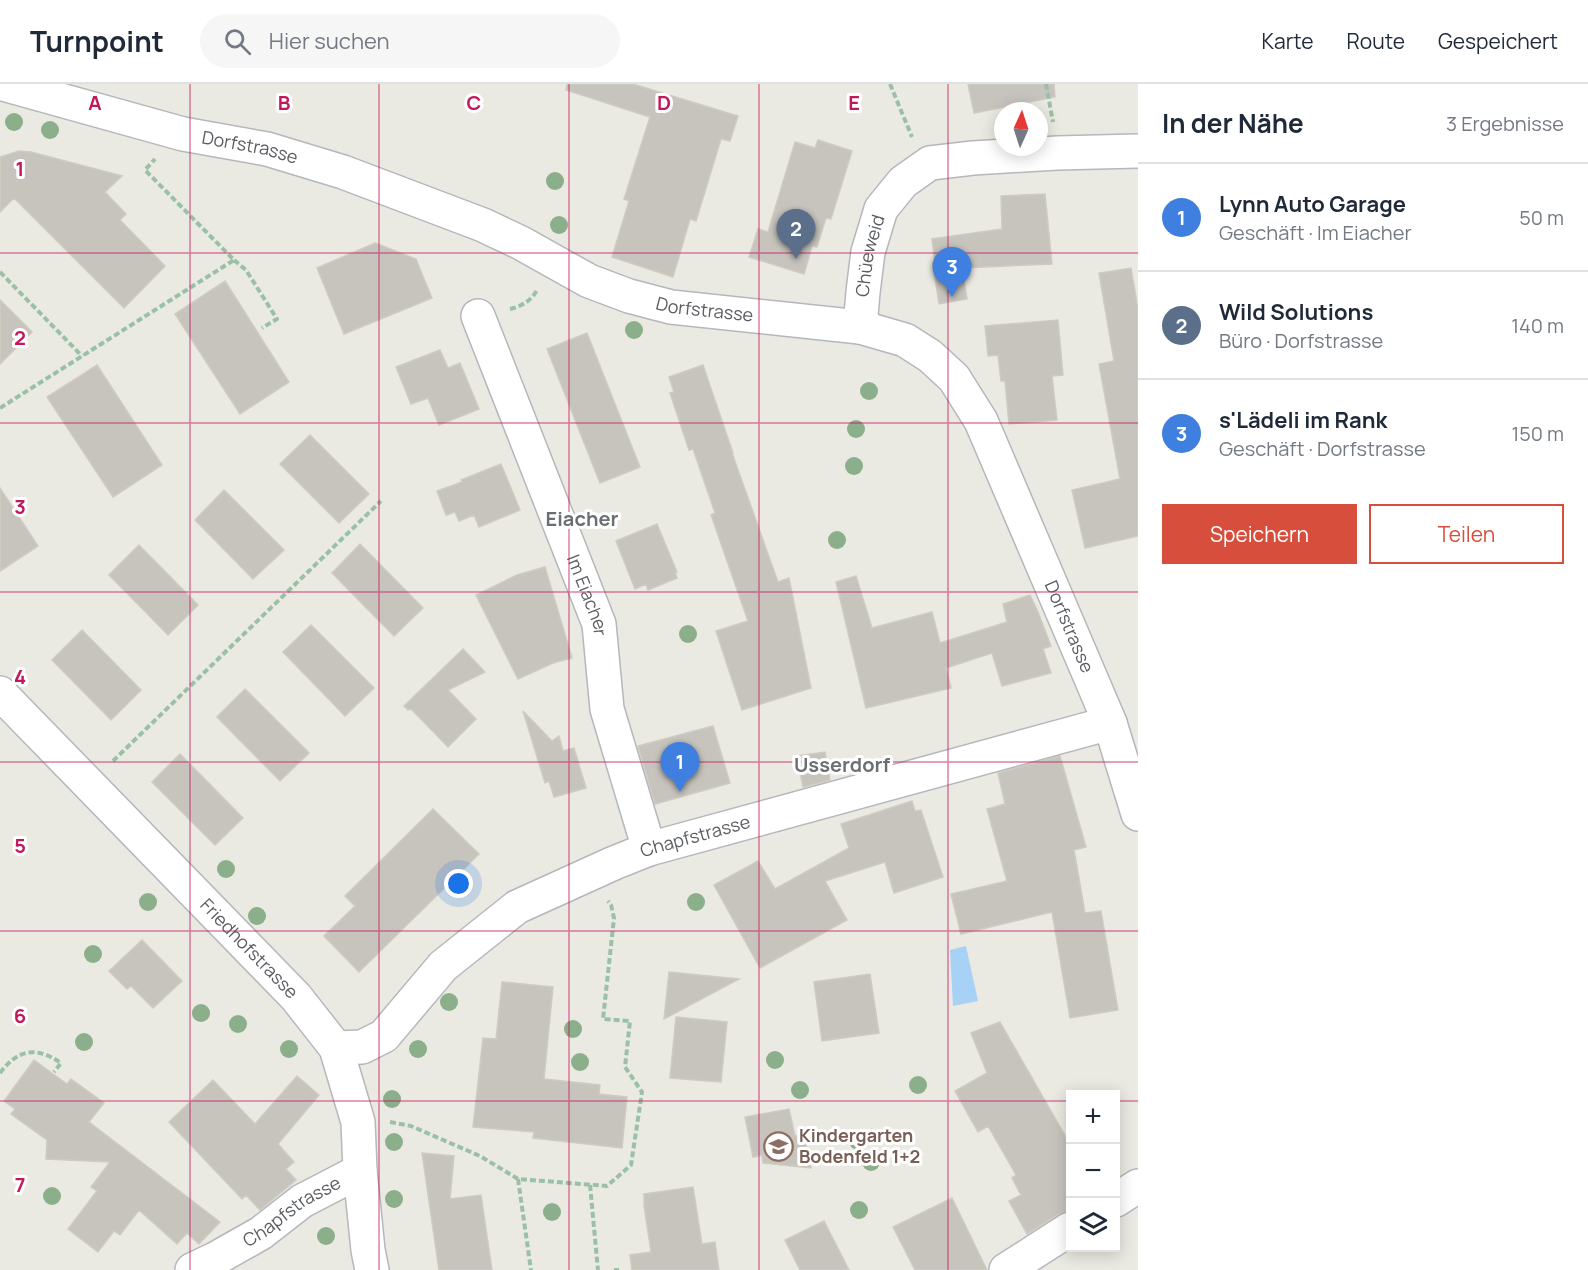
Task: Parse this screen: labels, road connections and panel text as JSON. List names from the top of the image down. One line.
{"streets":{"street":["Dorfstrasse","Chüeweid","Im Eiacher","Chapfstrasse","Friedhofstrasse"]},"crossings":[["Dorfstrasse","Chüeweid"],["Dorfstrasse","Chapfstrasse"],["Im Eiacher","Chapfstrasse"],["Chapfstrasse","Friedhofstrasse"]],"districts":["Eiacher","Usserdorf"],"places":{"school or university":["Kindergarten Bodenfeld 1+2"]},"north":"top","page":{"header":"Turnpoint","search":"Hier suchen","nav":["Karte","Route","Gespeichert"],"heading":["In der Nähe","3 Ergebnisse"],"list":[{"mark":"1","name":"Lynn Auto Garage","note":"Geschäft · Im Eiacher","value":"50 m"},{"mark":"2","name":"Wild Solutions","note":"Büro · Dorfstrasse","value":"140 m"},{"mark":"3","name":"s'Lädeli im Rank","note":"Geschäft · Dorfstrasse","value":"150 m"}],"pins":["2","3","1"],"buttons":["Speichern","Teilen"],"map_buttons":["+","−"]},"grid":{"columns":["A","B","C","D","E"],"rows":["1","2","3","4","5","6","7"]}}
